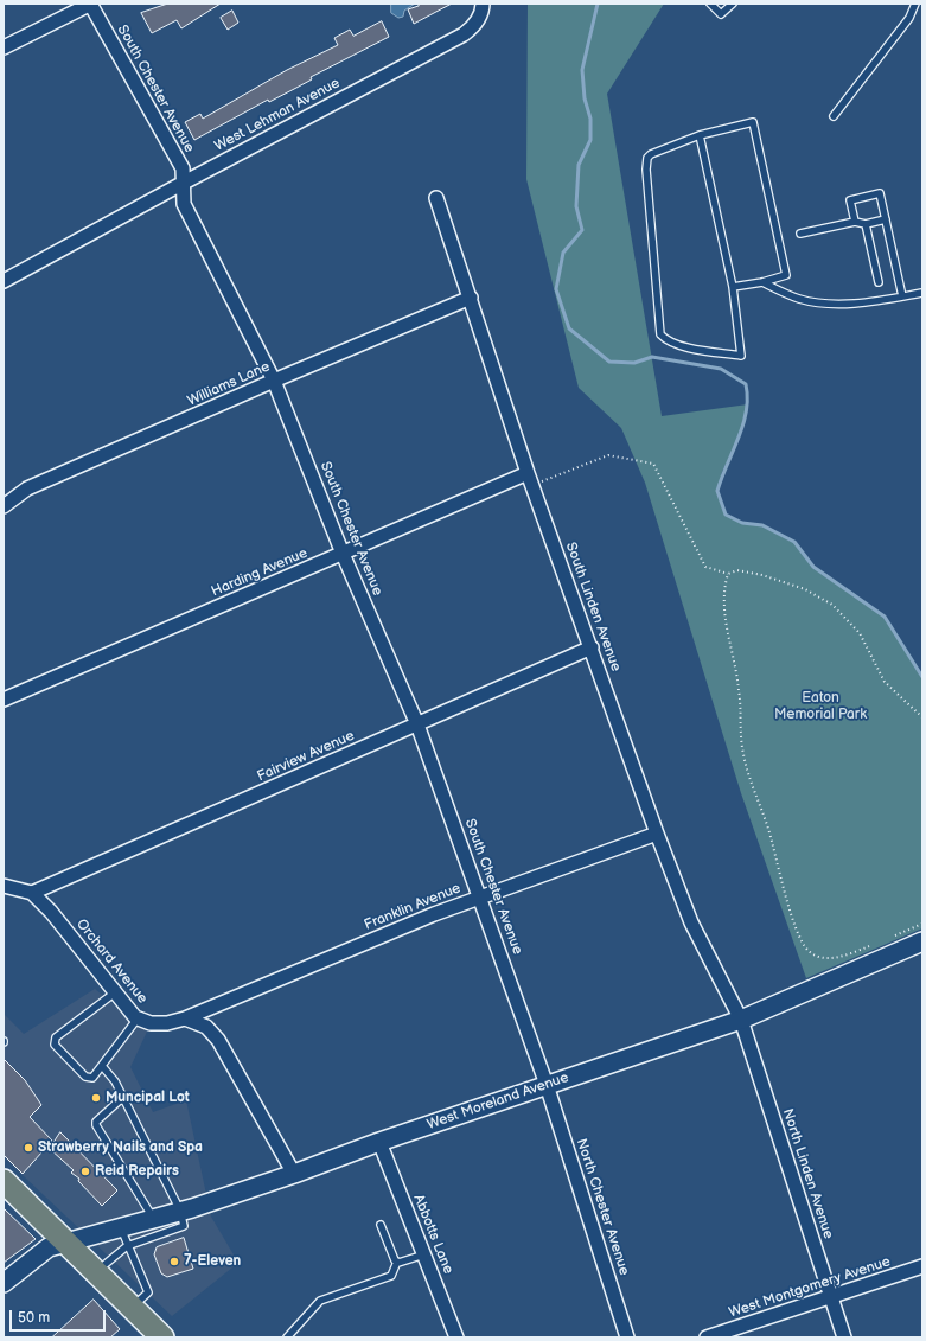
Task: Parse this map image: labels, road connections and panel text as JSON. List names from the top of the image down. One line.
{"streets":{"street":["South Chester Avenue","West Lehman Avenue","Williams Lane","Harding Avenue","South Linden Avenue","Fairview Avenue","Franklin Avenue","Orchard Avenue","West Moreland Avenue","North Linden Avenue","North Chester Avenue","Abbotts Lane","West Montgomery Avenue"]},"crossings":[["South Chester Avenue","West Lehman Avenue"],["South Chester Avenue","Williams Lane"],["South Chester Avenue","Harding Avenue"],["South Chester Avenue","Fairview Avenue"],["South Chester Avenue","Franklin Avenue"],["South Chester Avenue","West Moreland Avenue"],["South Chester Avenue","North Chester Avenue"],["Williams Lane","South Linden Avenue"],["Harding Avenue","South Linden Avenue"],["South Linden Avenue","Fairview Avenue"],["South Linden Avenue","Franklin Avenue"],["South Linden Avenue","West Moreland Avenue"],["South Linden Avenue","North Linden Avenue"],["Fairview Avenue","Orchard Avenue"],["Franklin Avenue","Orchard Avenue"],["West Moreland Avenue","North Linden Avenue"],["West Moreland Avenue","North Chester Avenue"],["West Moreland Avenue","Abbotts Lane"],["North Linden Avenue","West Montgomery Avenue"]],"parks":["Eaton Memorial Park"],"places":["Muncipal Lot","Strawberry Nails and Spa","Reid Repairs","7-Eleven"],"scale_bar":"50 m"}
